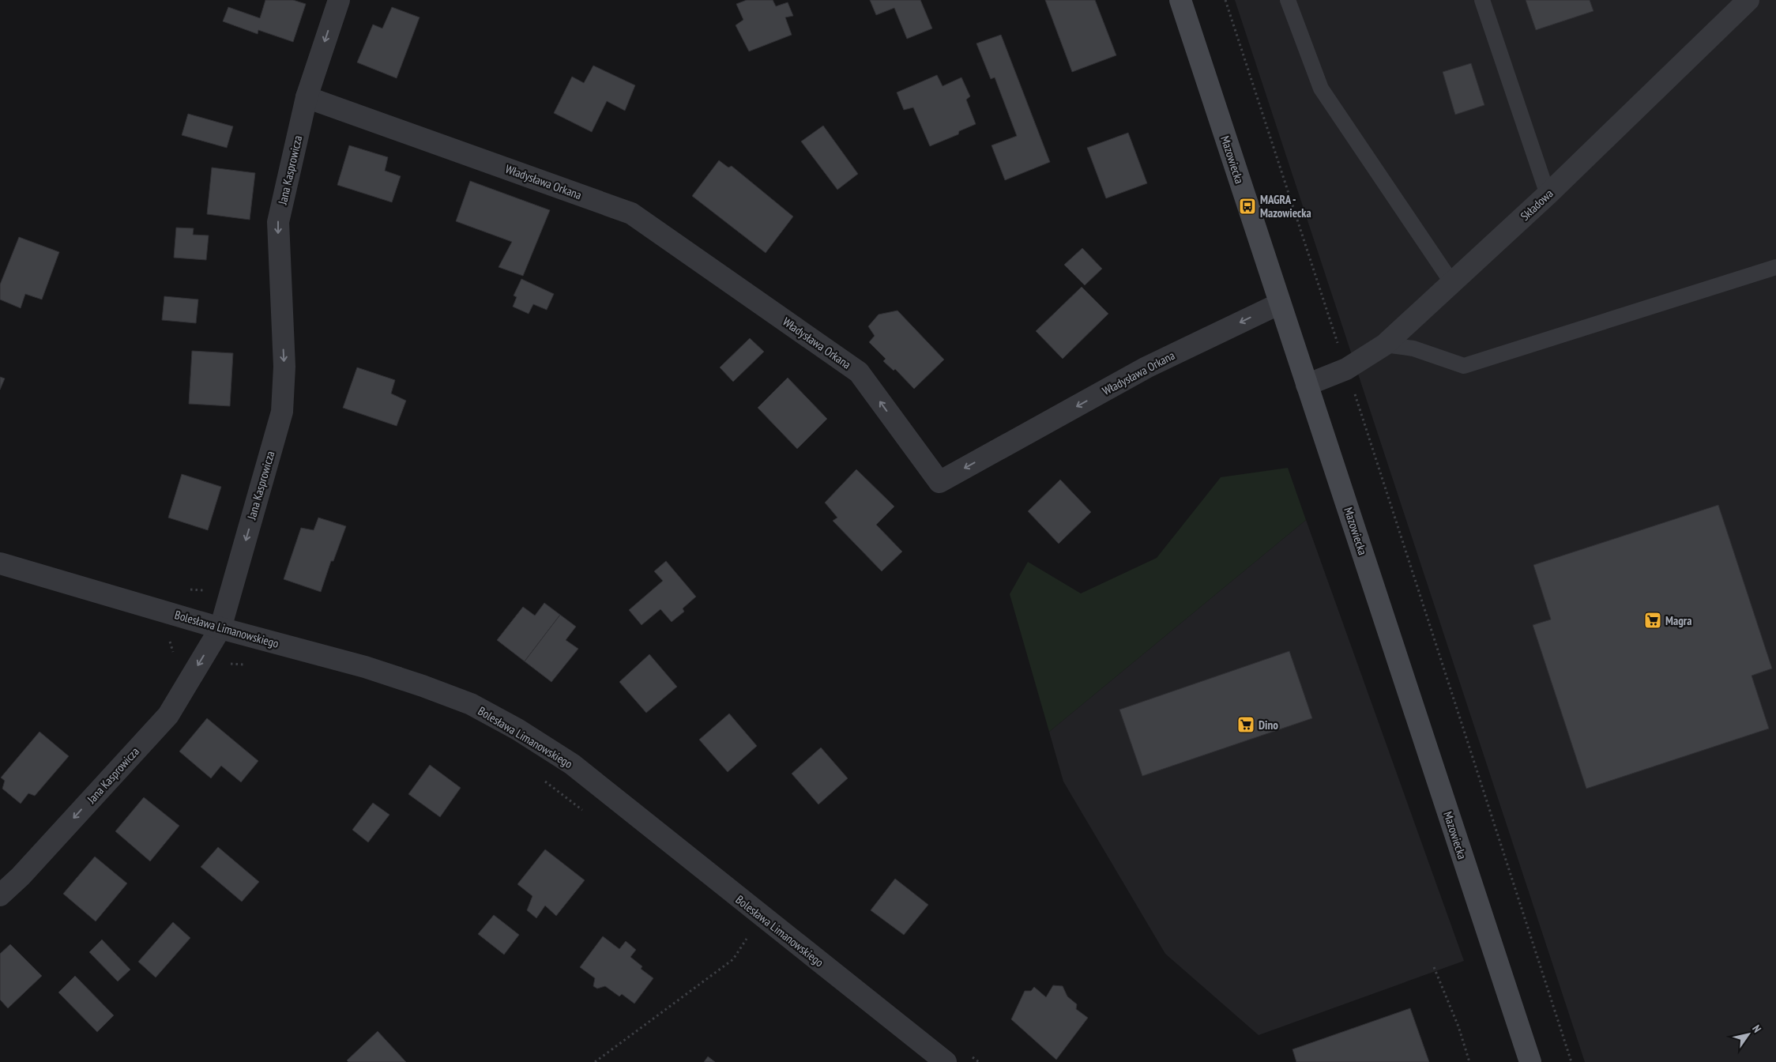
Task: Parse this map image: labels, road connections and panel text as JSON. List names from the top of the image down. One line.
{"streets":{"main road":["Mazowiecka"],"street":["Jana Kasprowicza","Władysława Orkana","Składowa","Bolesława Limanowskiego"]},"crossings":[["Mazowiecka","Władysława Orkana"],["Mazowiecka","Składowa"],["Jana Kasprowicza","Władysława Orkana"],["Jana Kasprowicza","Bolesława Limanowskiego"]],"one_way":["Jana Kasprowicza","Władysława Orkana"],"places":{"bus stop":["MAGRA - Mazowiecka"],"supermarket":["Magra","Dino"]},"north":"top right"}
